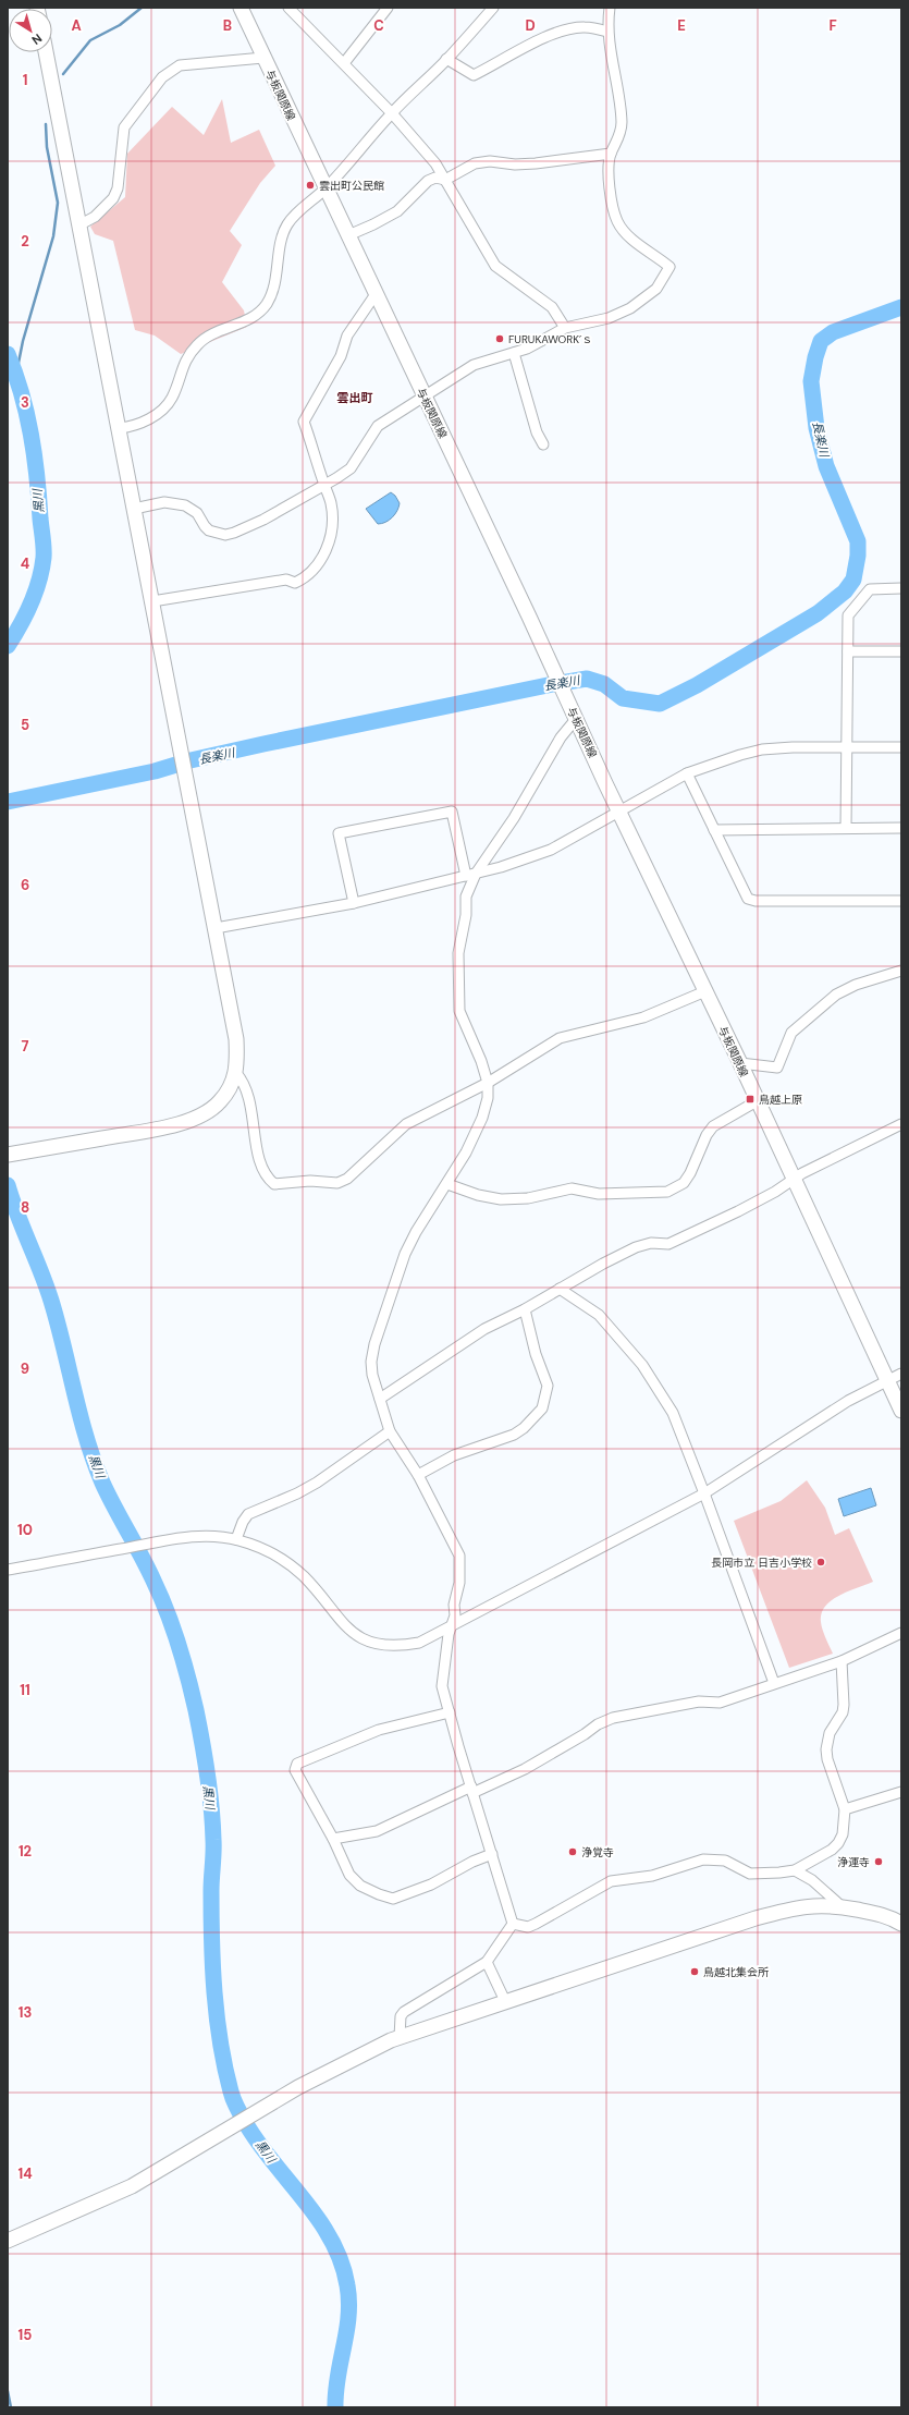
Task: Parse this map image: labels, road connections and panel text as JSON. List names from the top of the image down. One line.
{"streets":{"street":["与板関原線"]},"districts":["雲出町"],"water":["長楽川","黒川"],"places":{"other":["雲出町公民館","FURUKAWORK´ｓ","長岡市立 日吉小学校","浄覚寺","浄運寺","鳥越北集会所"],"transit":["鳥越上原"]},"north":"bottom right","grid":{"columns":["A","B","C","D","E","F"],"rows":["1","2","3","4","5","6","7","8","9","10","11","12","13","14","15"]}}
